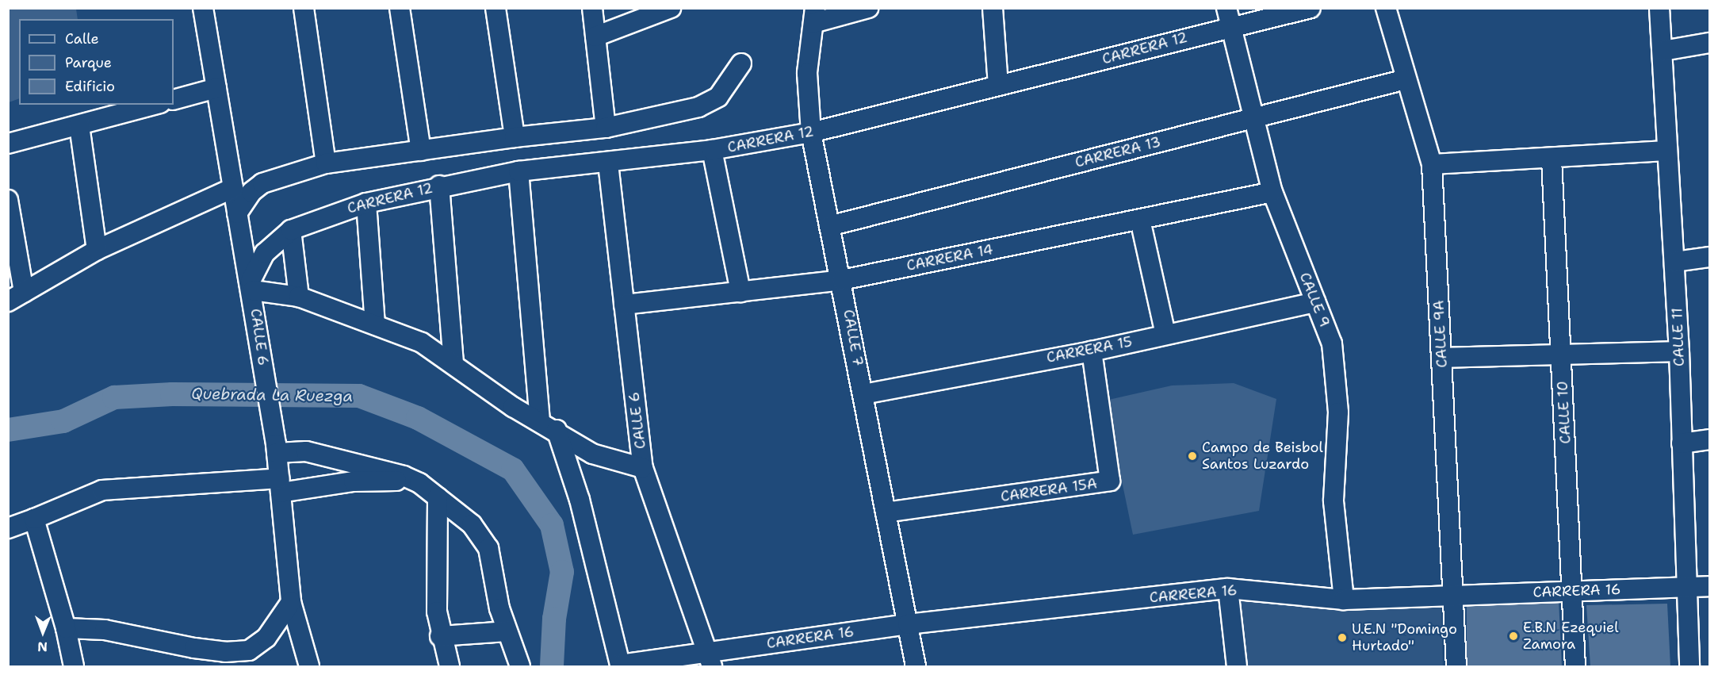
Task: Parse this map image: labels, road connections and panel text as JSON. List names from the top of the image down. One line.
{"streets":{"street":["CARRERA 12","CARRERA 13","CARRERA 14","CALLE 9","CALLE 9A","CALLE 6","CALLE 11","CALLE 7","CARRERA 15","CALLE 10","CARRERA 15A","CARRERA 16"]},"crossings":[["CARRERA 12","CALLE 9"],["CARRERA 12","CALLE 6"],["CARRERA 12","CALLE 7"],["CARRERA 13","CALLE 9"],["CARRERA 13","CALLE 9A"],["CARRERA 13","CALLE 7"],["CARRERA 14","CALLE 9"],["CARRERA 14","CALLE 6"],["CARRERA 14","CALLE 7"],["CALLE 9","CARRERA 15"],["CALLE 9","CARRERA 16"],["CALLE 9A","CARRERA 16"],["CALLE 6","CARRERA 16"],["CALLE 11","CARRERA 16"],["CALLE 7","CARRERA 15"],["CALLE 7","CARRERA 15A"],["CALLE 7","CARRERA 16"],["CARRERA 15","CARRERA 15A"],["CALLE 10","CARRERA 16"]],"water":["Quebrada La Ruezga"],"places":["Campo de Beisbol Santos Luzardo","E.B.N Ezequiel Zamora","U.E.N \"Domingo Hurtado\""],"legend":["Calle","Parque","Edificio"],"north":"bottom"}
